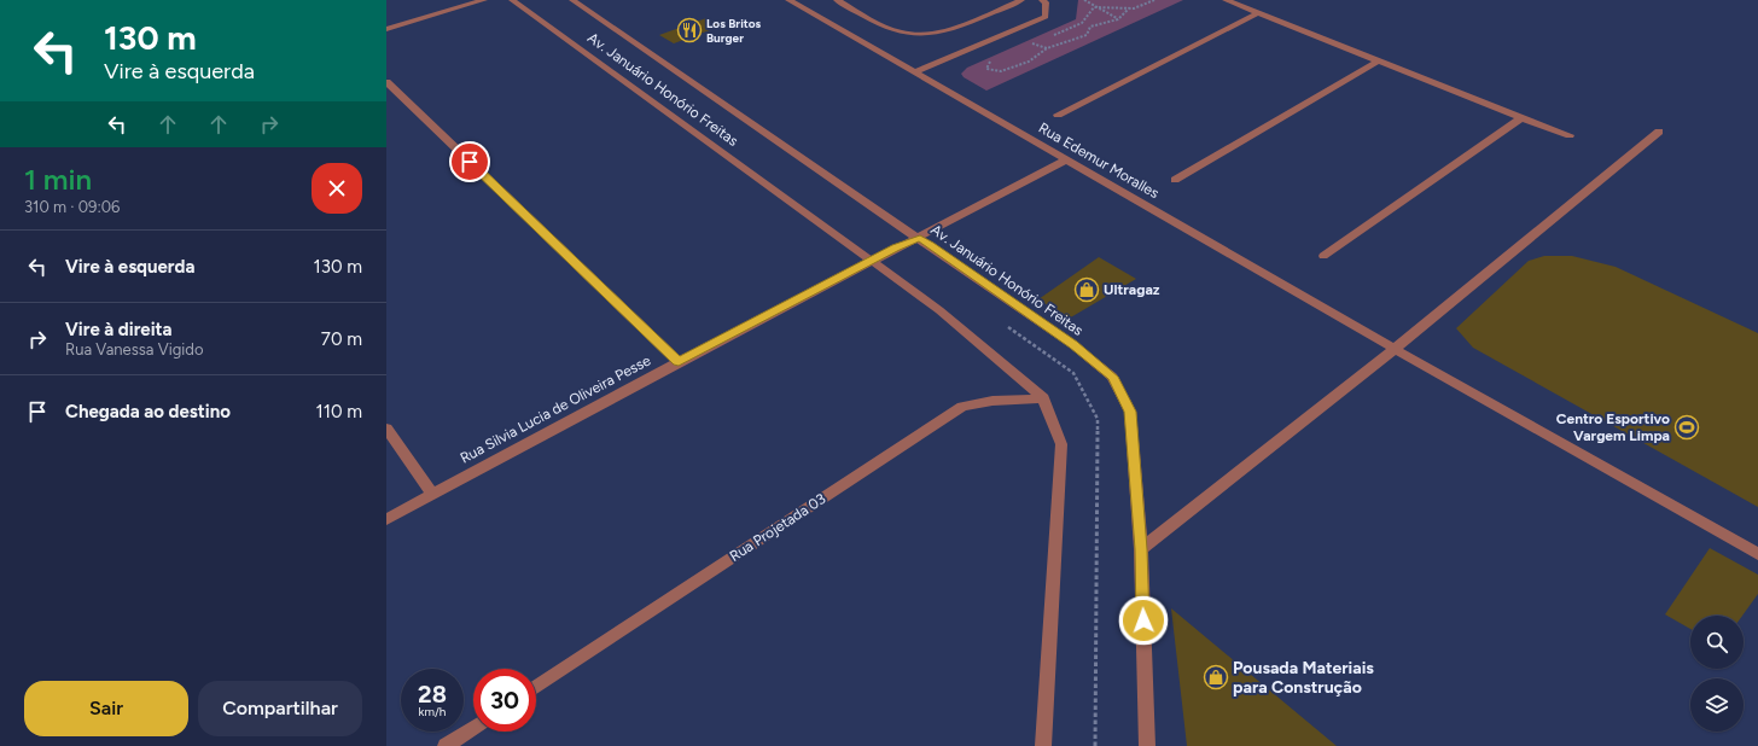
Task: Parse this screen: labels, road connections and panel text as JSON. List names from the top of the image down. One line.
{"streets":{"street":["Av. Januário Honório Freitas","Rua Edemur Moralles","Rua Silvia Lucia de Oliveira Pesse","Rua Projetada 03"]},"crossings":[["Av. Januário Honório Freitas","Rua Silvia Lucia de Oliveira Pesse"],["Av. Januário Honório Freitas","Rua Projetada 03"],["Rua Edemur Moralles","Rua Silvia Lucia de Oliveira Pesse"]],"places":{"restaurant":["Los Britos Burger"],"shop":["Ultragaz","Pousada Materiais para Construção"],"sports":["Centro Esportivo Vargem Limpa"]},"page":{"turn":["130 m","Vire à esquerda"],"heading":["1 min","310 m · 09:06"],"list":[{"name":"Vire à esquerda","value":"130 m"},{"name":"Vire à direita","note":"Rua Vanessa Vigido","value":"70 m"},{"name":"Chegada ao destino","value":"110 m"}],"speed":"28 km/h","limit":"30","buttons":["Sair","Compartilhar"]}}
